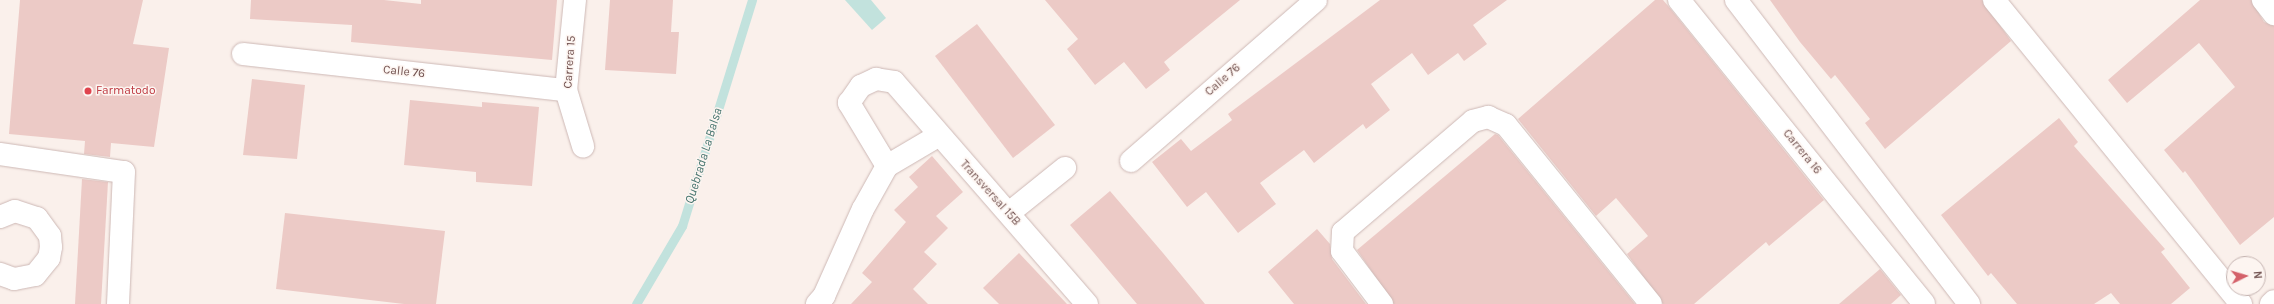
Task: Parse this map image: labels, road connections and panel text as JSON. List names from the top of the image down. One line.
{"streets":{"street":["Carrera 15","Calle 76","Carrera 16","Transversal 15B"]},"crossings":[["Carrera 15","Calle 76"]],"water":["Quebrada La Balsa"],"places":["Farmatodo"],"north":"right"}
